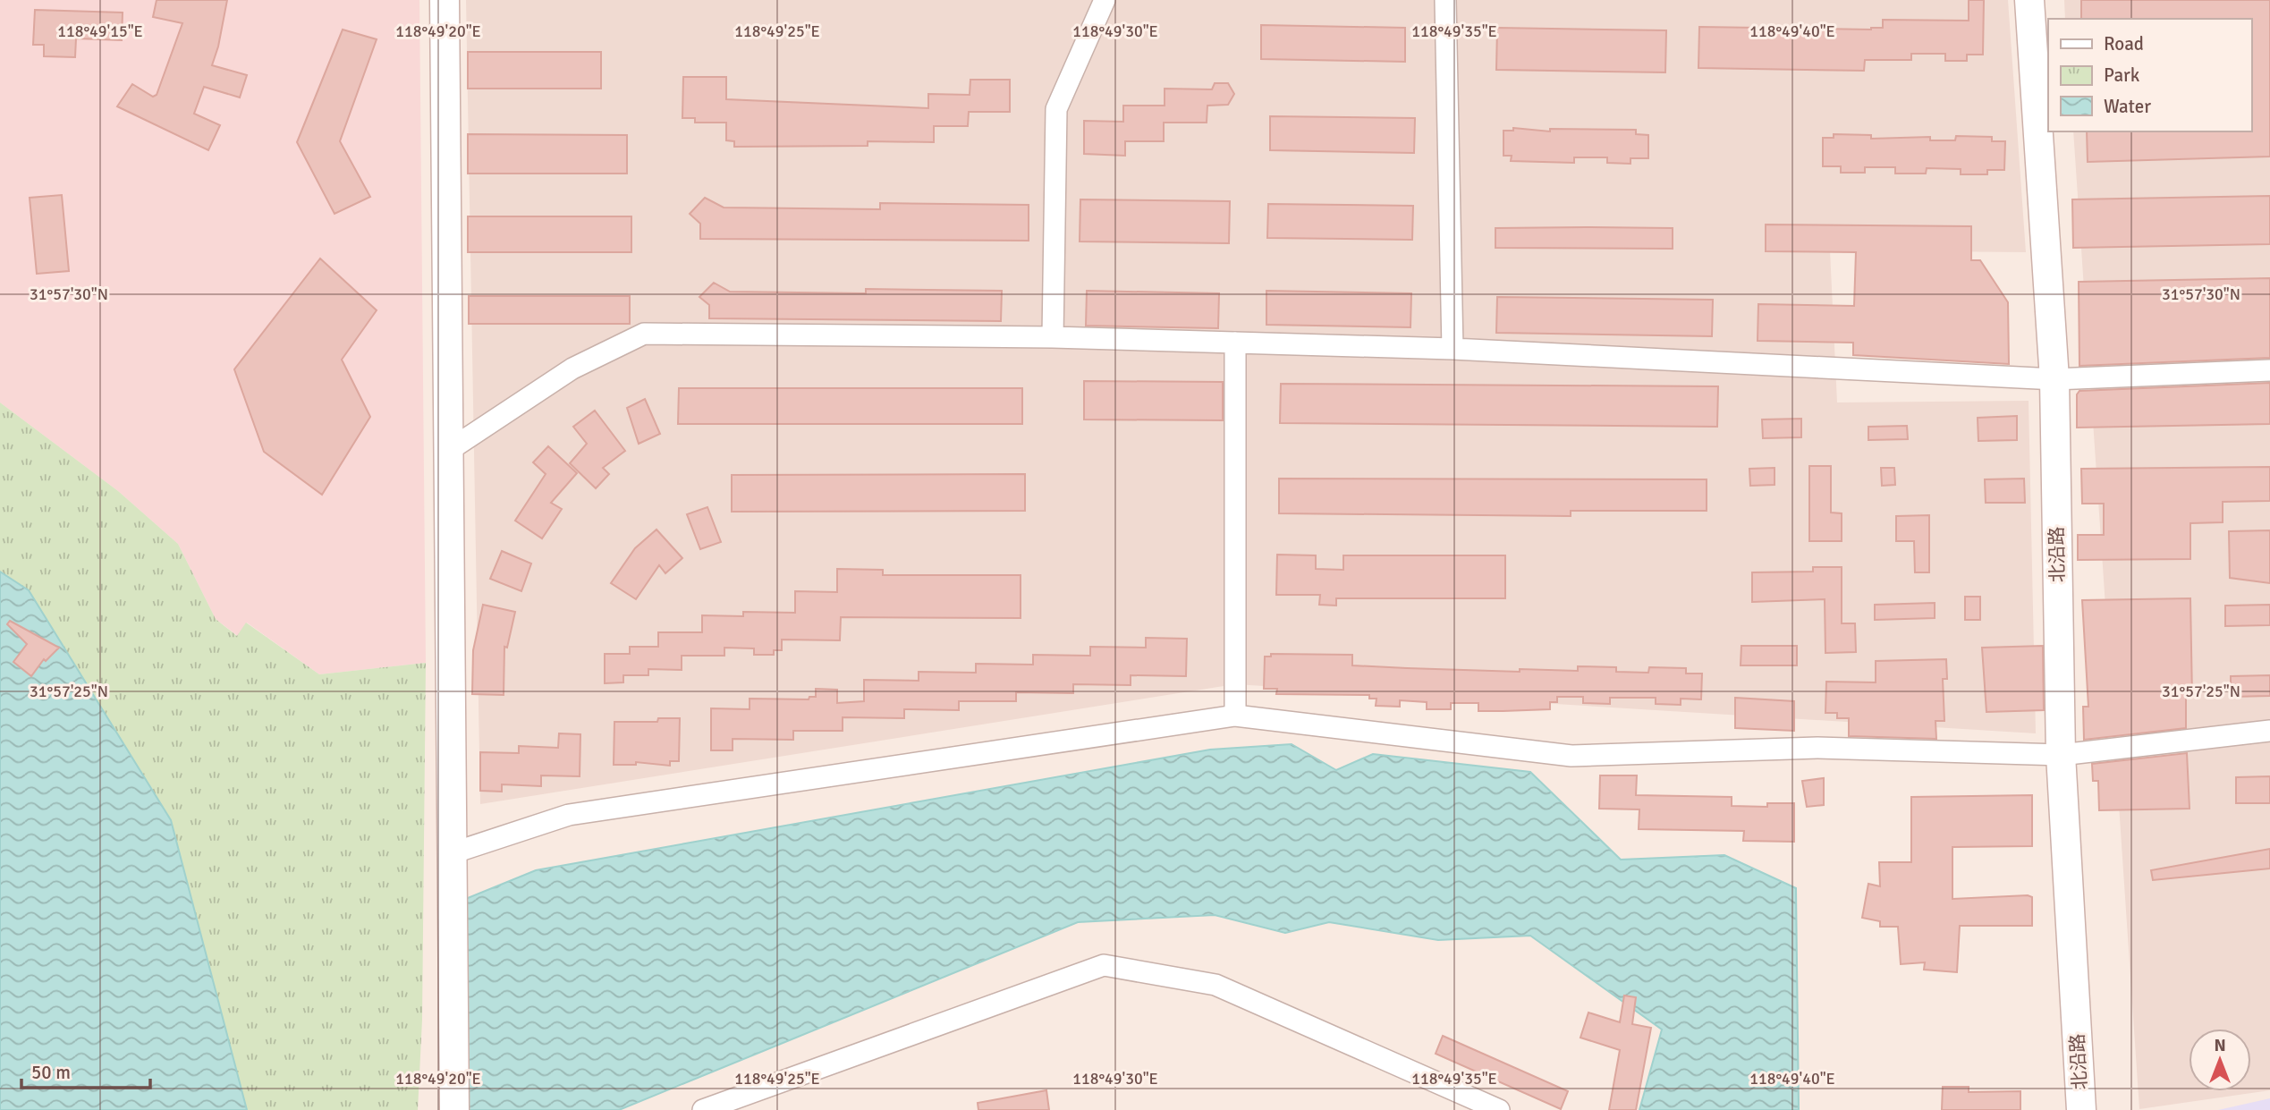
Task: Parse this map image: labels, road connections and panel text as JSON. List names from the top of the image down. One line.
{"streets":{"street":["北沿路"]},"legend":["Road","Park","Water"],"scale_bar":"50 m","north":"top","coordinates":["118°49'15\"E","118°49'20\"E","118°49'25\"E","118°49'30\"E","118°49'35\"E","118°49'40\"E","31°57'30\"N","31°57'25\"N"]}
